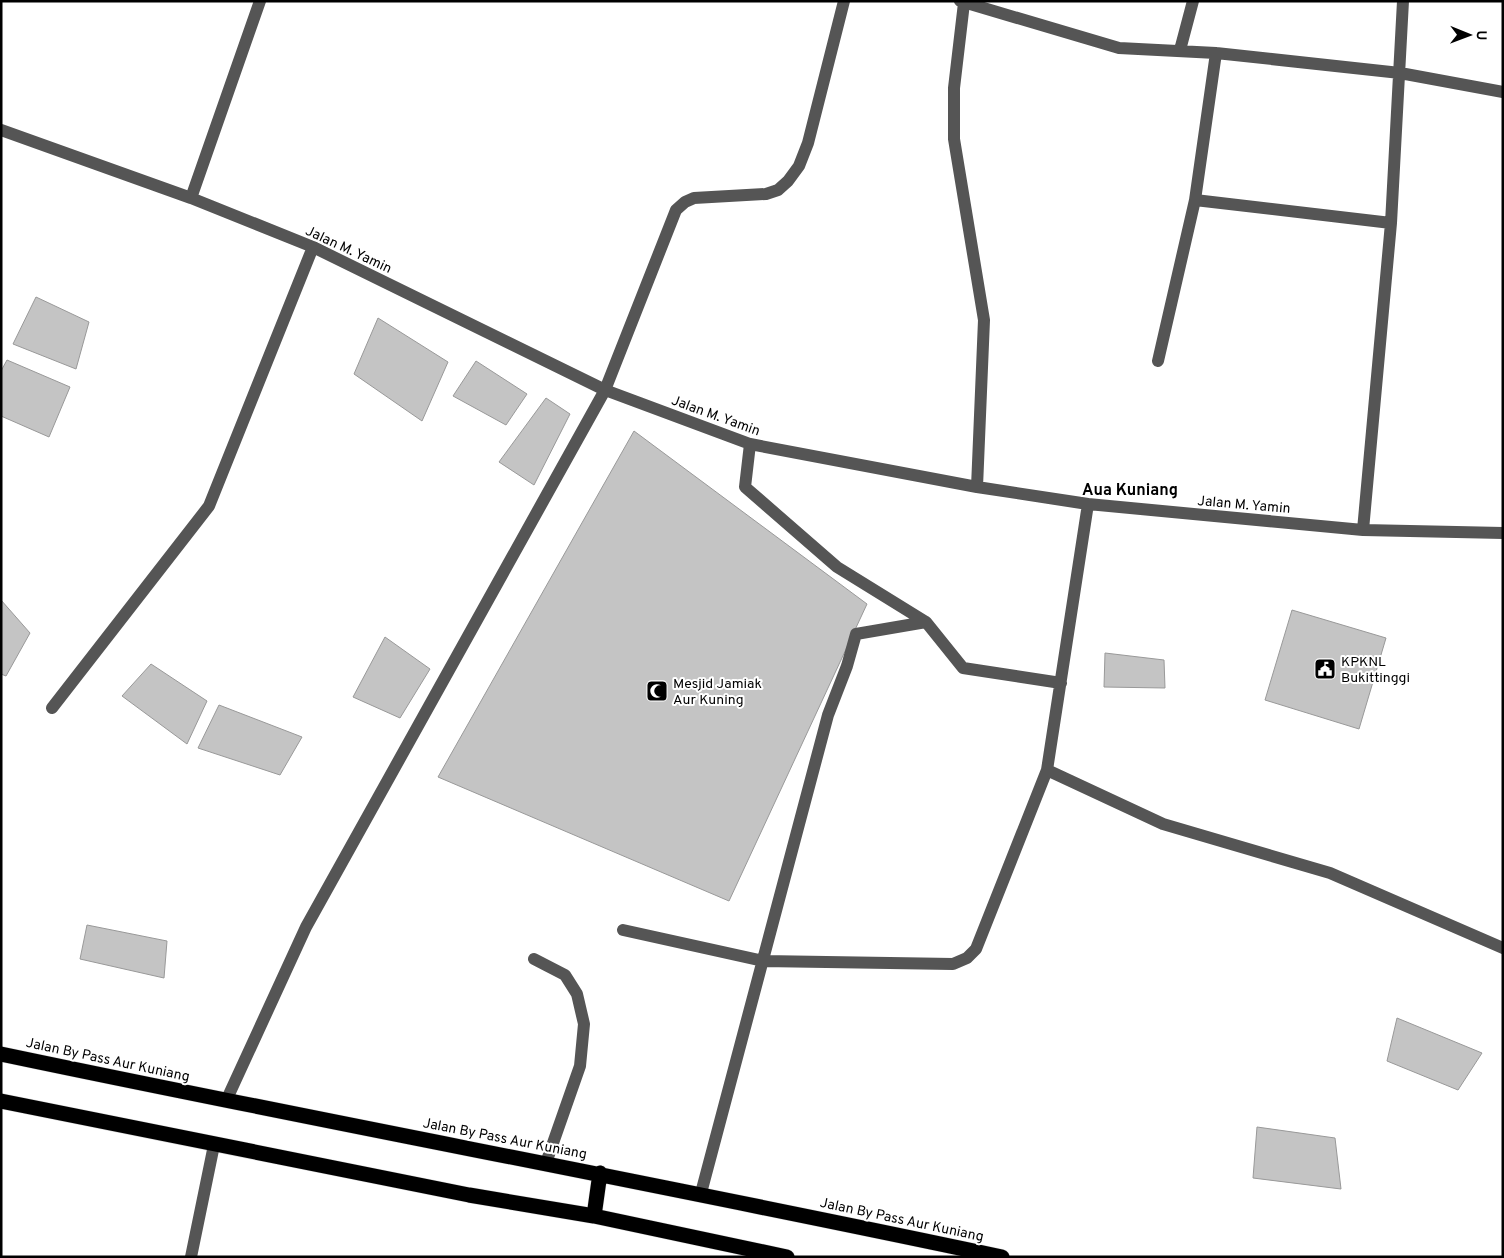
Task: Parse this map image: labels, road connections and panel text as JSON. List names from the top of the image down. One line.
{"streets":{"highway":["Jalan By Pass Aur Kuniang"],"street":["Jalan M. Yamin"]},"districts":["Aua Kuniang"],"places":{"public building":["KPKNL Bukittinggi"],"mosque":["Mesjid Jamiak Aur Kuning"]},"north":"right"}
